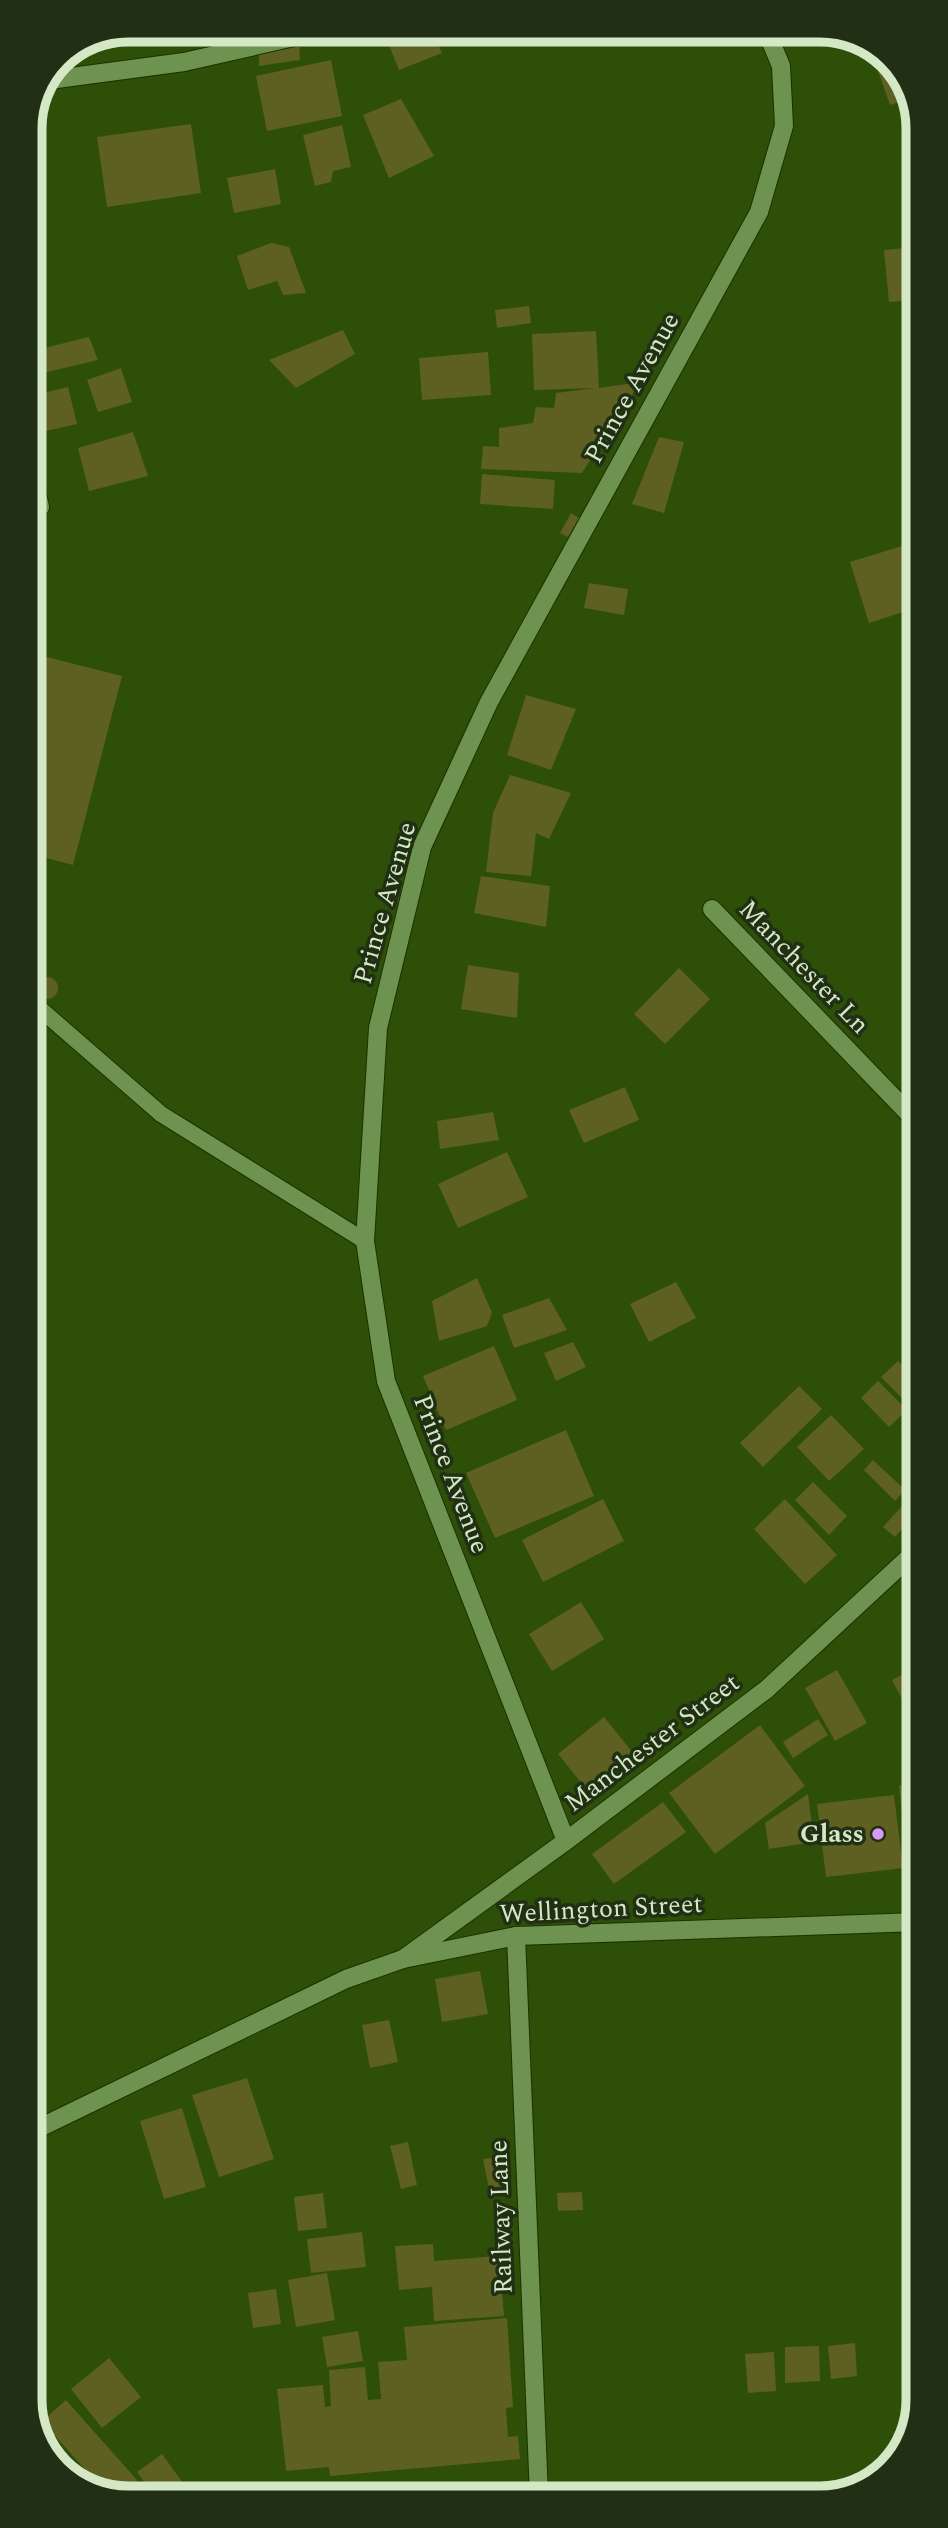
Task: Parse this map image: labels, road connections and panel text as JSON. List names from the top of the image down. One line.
{"streets":{"street":["Prince Avenue","Manchester Ln","Manchester Street","Wellington Street","Railway Lane"]},"crossings":[["Prince Avenue","Manchester Street"],["Manchester Street","Wellington Street"],["Wellington Street","Railway Lane"]],"places":["Glass"]}
